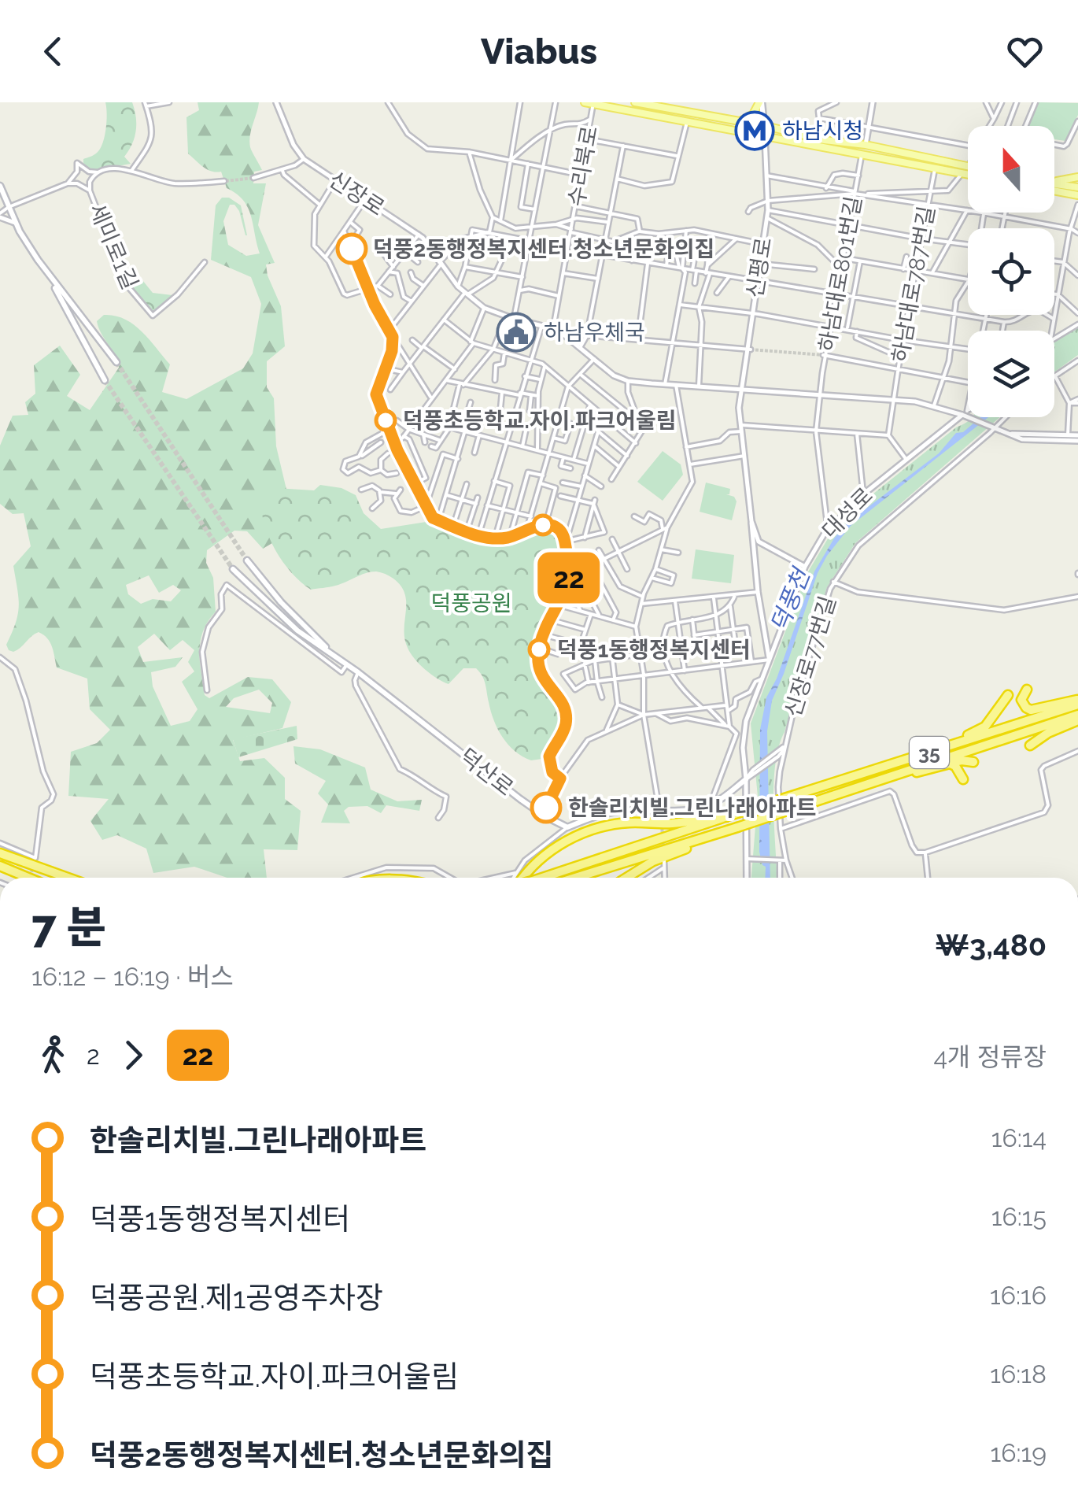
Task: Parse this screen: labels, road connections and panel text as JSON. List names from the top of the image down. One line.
{"streets":{"highway":["35"],"main road":["신평로","덕산로"],"street":["수리북로","신장로","세미로1길","하남대로801번길","하남대로787번길","대성로","신장로77번길"]},"crossings":[["수리북로","신장로"],["신장로","신평로"],["신장로","하남대로801번길"],["신장로","하남대로787번길"],["신장로","대성로"],["신장로","신장로77번길"],["신평로","대성로"],["하남대로801번길","대성로"]],"water":["덕풍천"],"parks":["덕풍공원"],"places":{"metro station":["하남시청"],"other":["덕풍2동행정복지센터.청소년문화의집","덕풍초등학교.자이.파크어울림","덕풍1동행정복지센터","한솔리치빌.그린나래아파트"],"public building":["하남우체국"]},"lines":["bus line 22"],"north":"top","page":{"header":"Viabus","on_map":"22","heading":["7 분","16:12 – 16:19 · 버스","₩3,480"],"legs":["2","22","4개 정류장"],"list":[{"name":"한솔리치빌.그린나래아파트","value":"16:14"},{"name":"덕풍1동행정복지센터","value":"16:15"},{"name":"덕풍공원.제1공영주차장","value":"16:16"},{"name":"덕풍초등학교.자이.파크어울림","value":"16:18"},{"name":"덕풍2동행정복지센터.청소년문화의집","value":"16:19"}]}}
